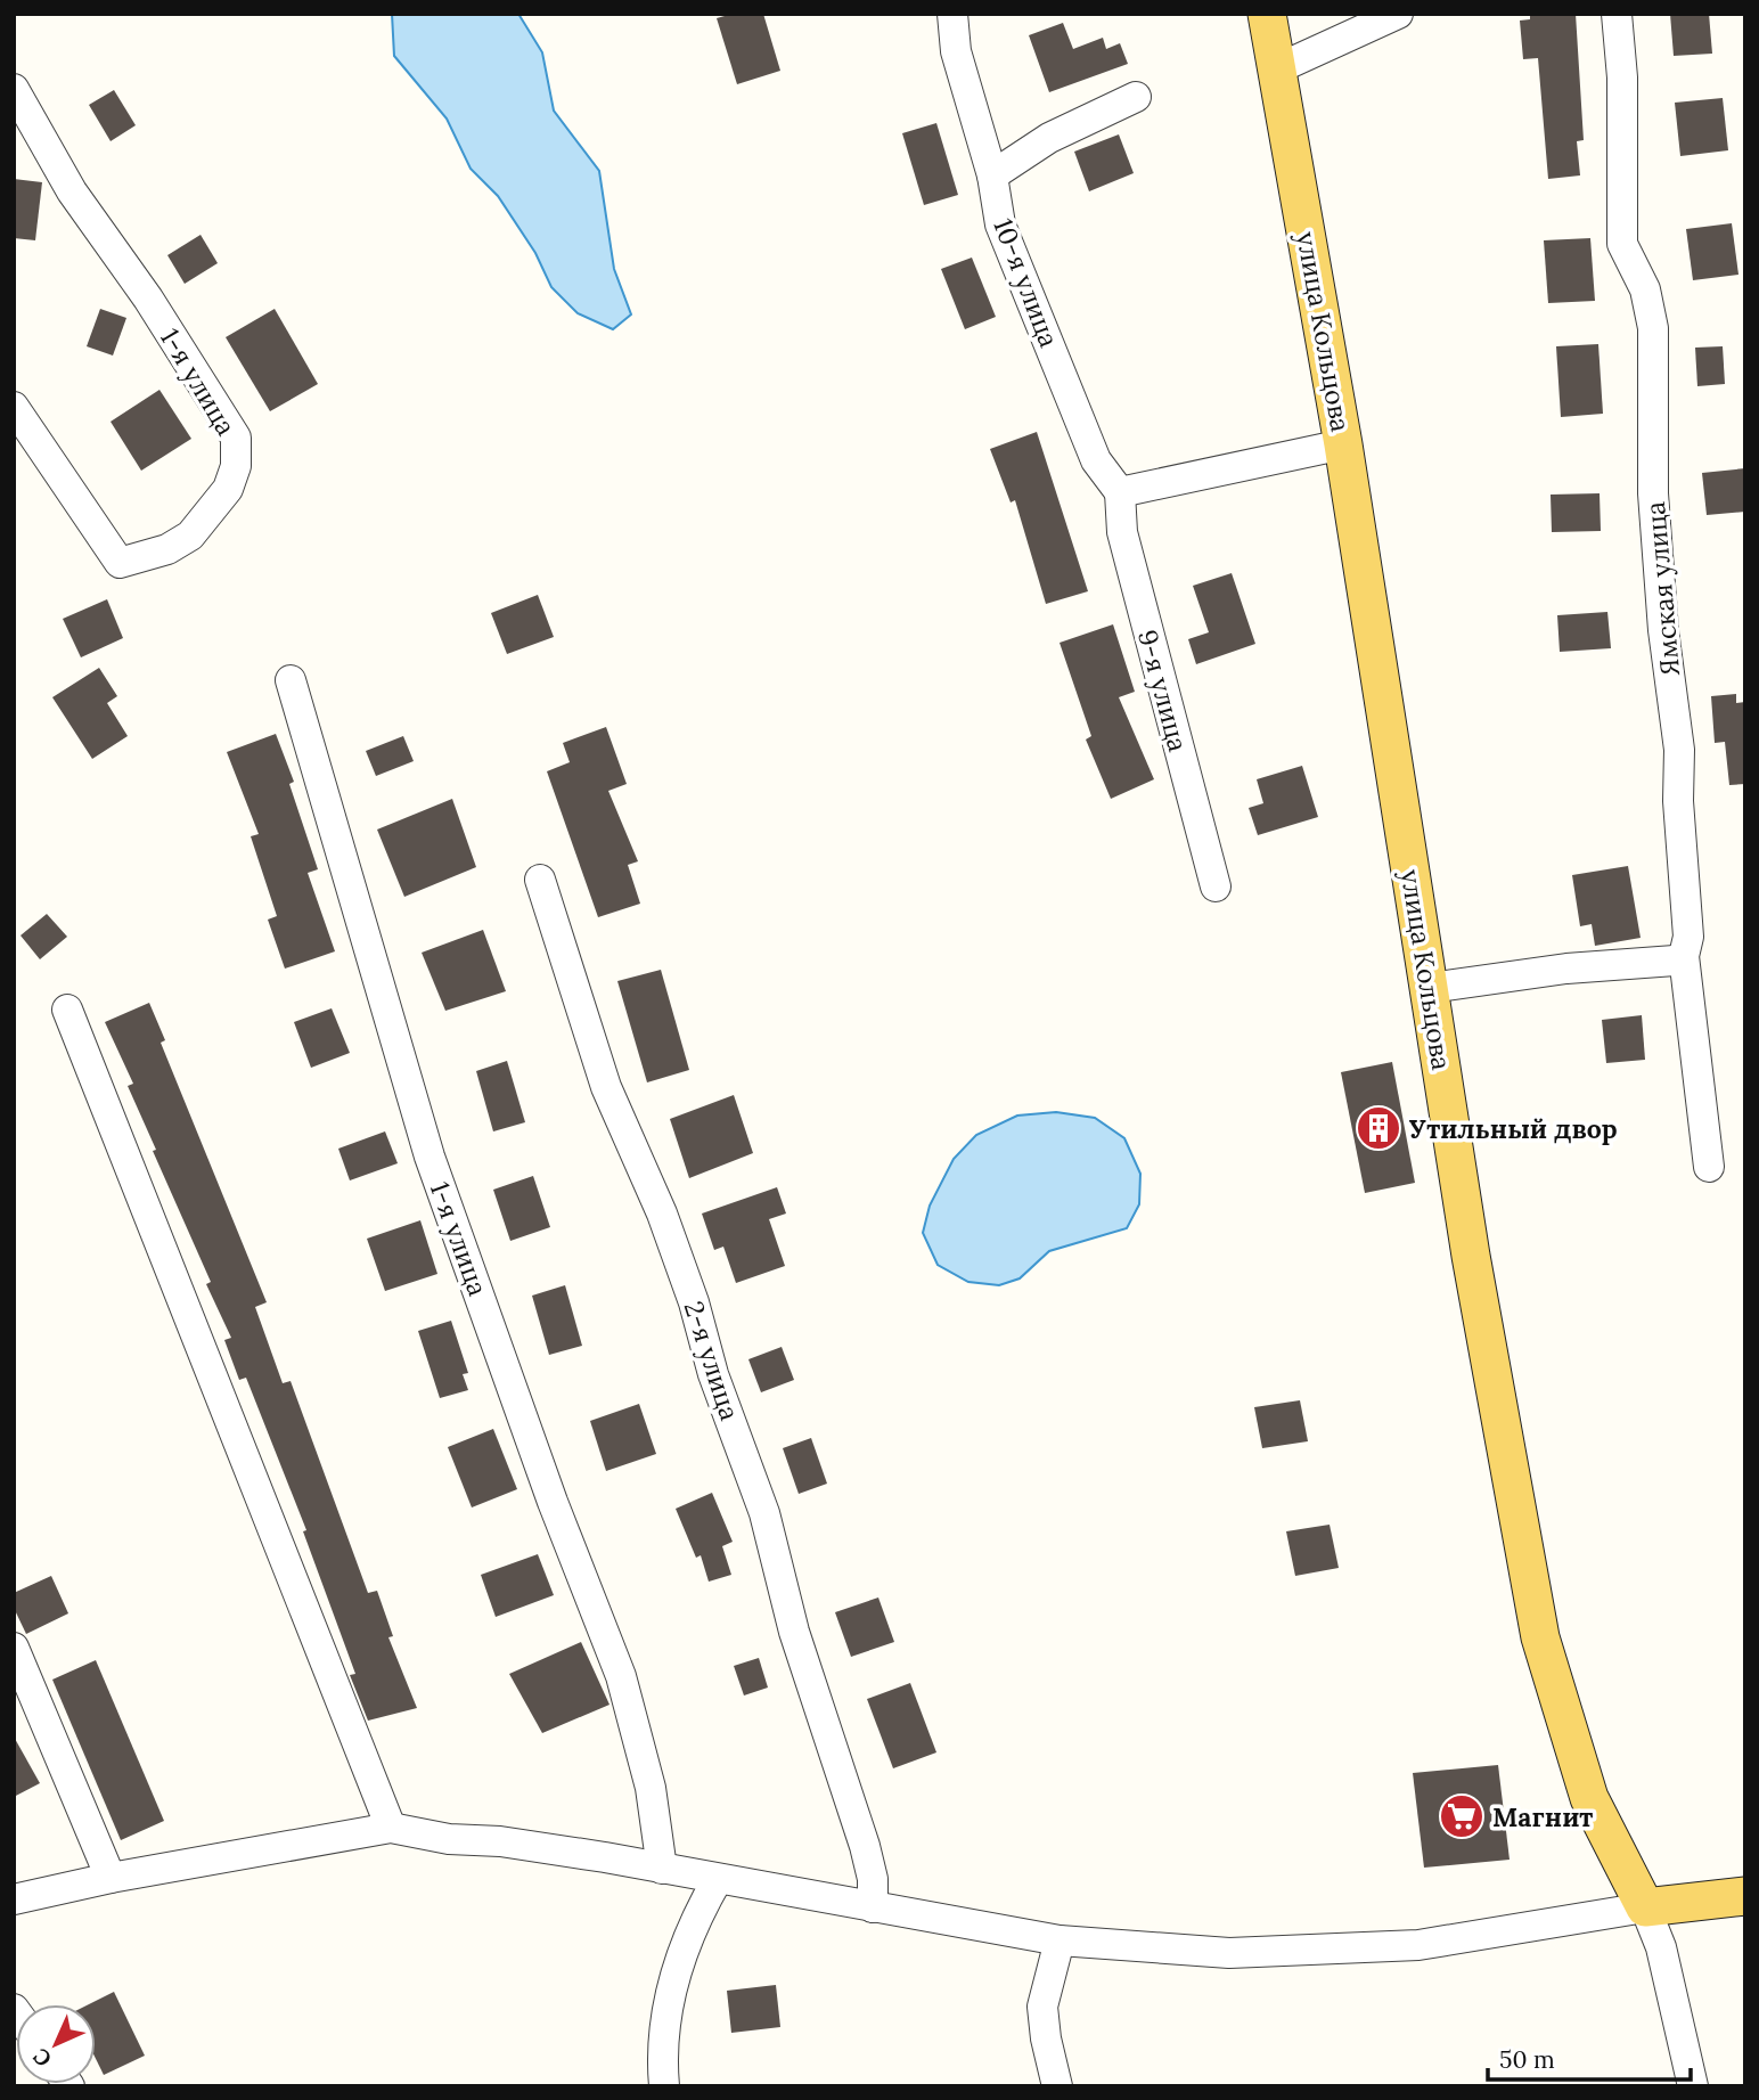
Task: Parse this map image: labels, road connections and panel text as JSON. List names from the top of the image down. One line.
{"streets":{"main road":["улица Кольцова"],"street":["10-я улица","1-я улица","Ямская улица","9-я улица","2-я улица"]},"crossings":[["10-я улица","9-я улица"]],"places":{"building":["Утильный двор"],"supermarket":["Магнит"]},"scale_bar":"50 m","north":"bottom left"}
